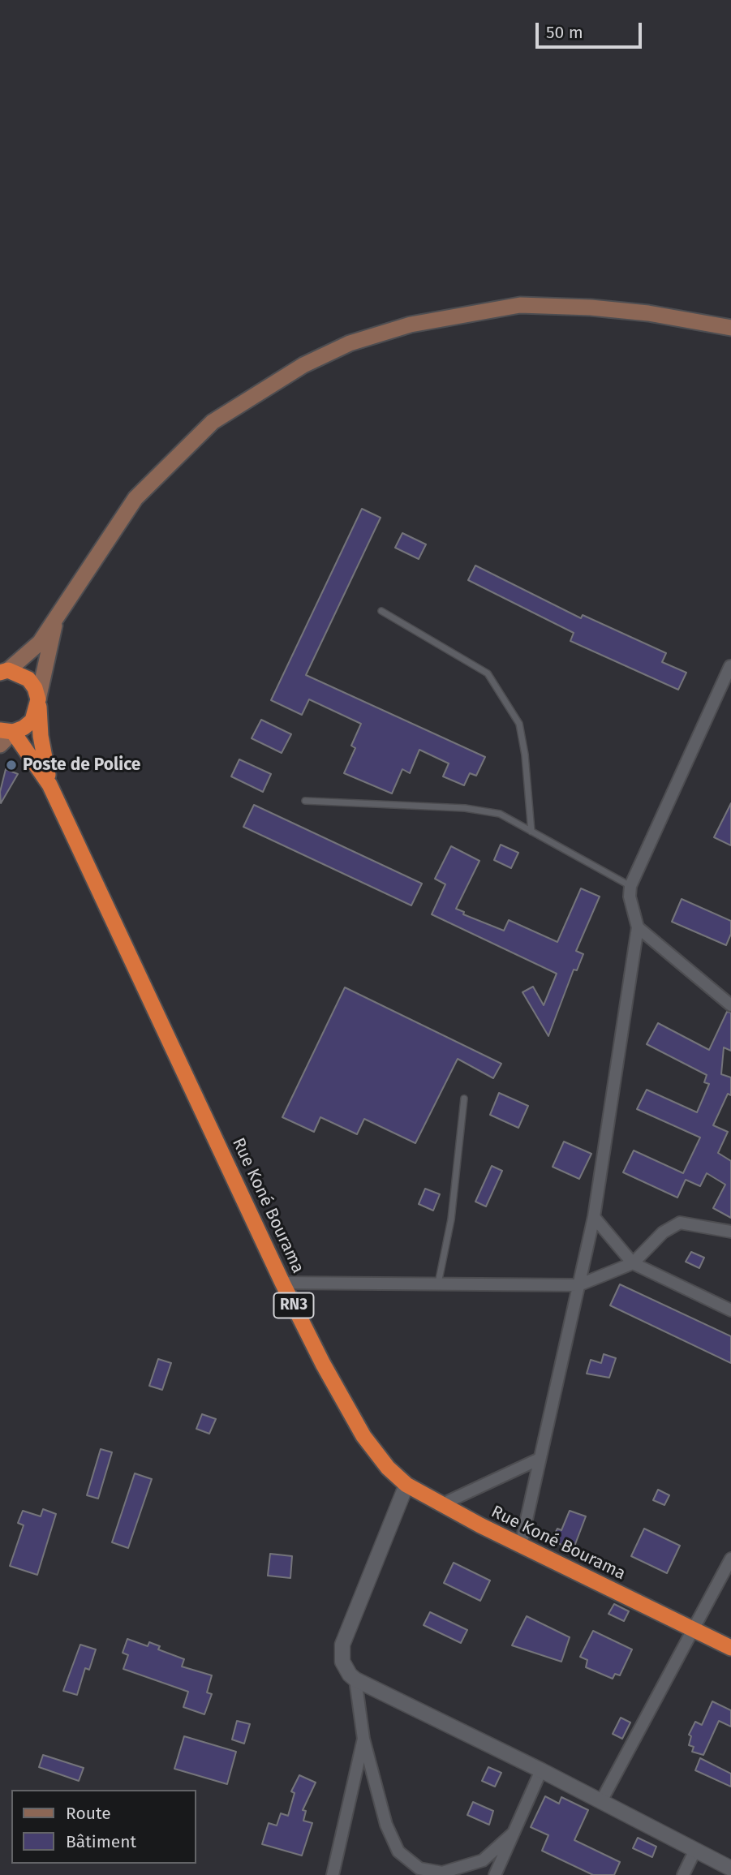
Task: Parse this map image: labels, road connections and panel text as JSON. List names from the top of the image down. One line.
{"streets":{"highway":["Rue Koné Bourama","RN3"]},"crossings":[["Rue Koné Bourama","RN3"]],"places":["Poste de Police"],"legend":["Route","Bâtiment"],"scale_bar":"50 m"}
